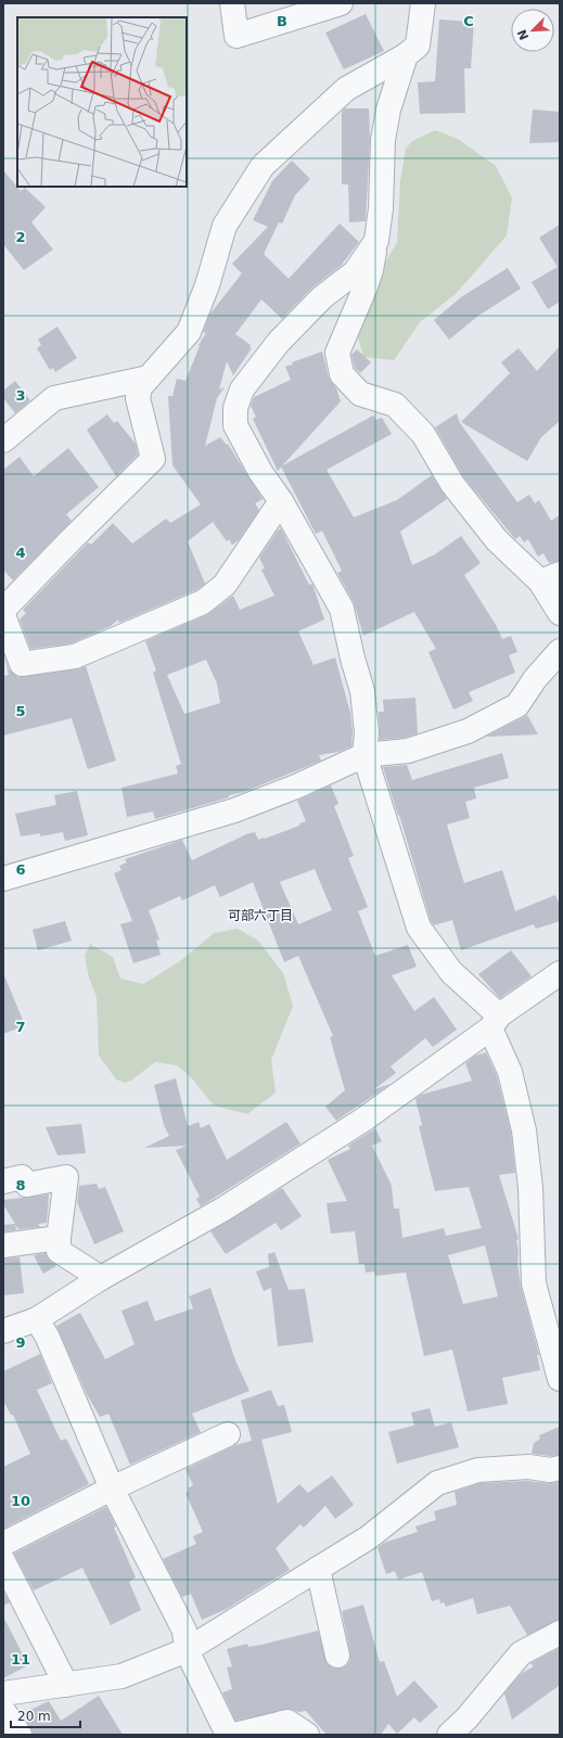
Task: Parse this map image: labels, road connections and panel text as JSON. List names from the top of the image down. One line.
{"districts":["可部六丁目"],"scale_bar":"20 m","north":"bottom left","grid":{"columns":["B","C"],"rows":["2","3","4","5","6","7","8","9","10","11"]}}
